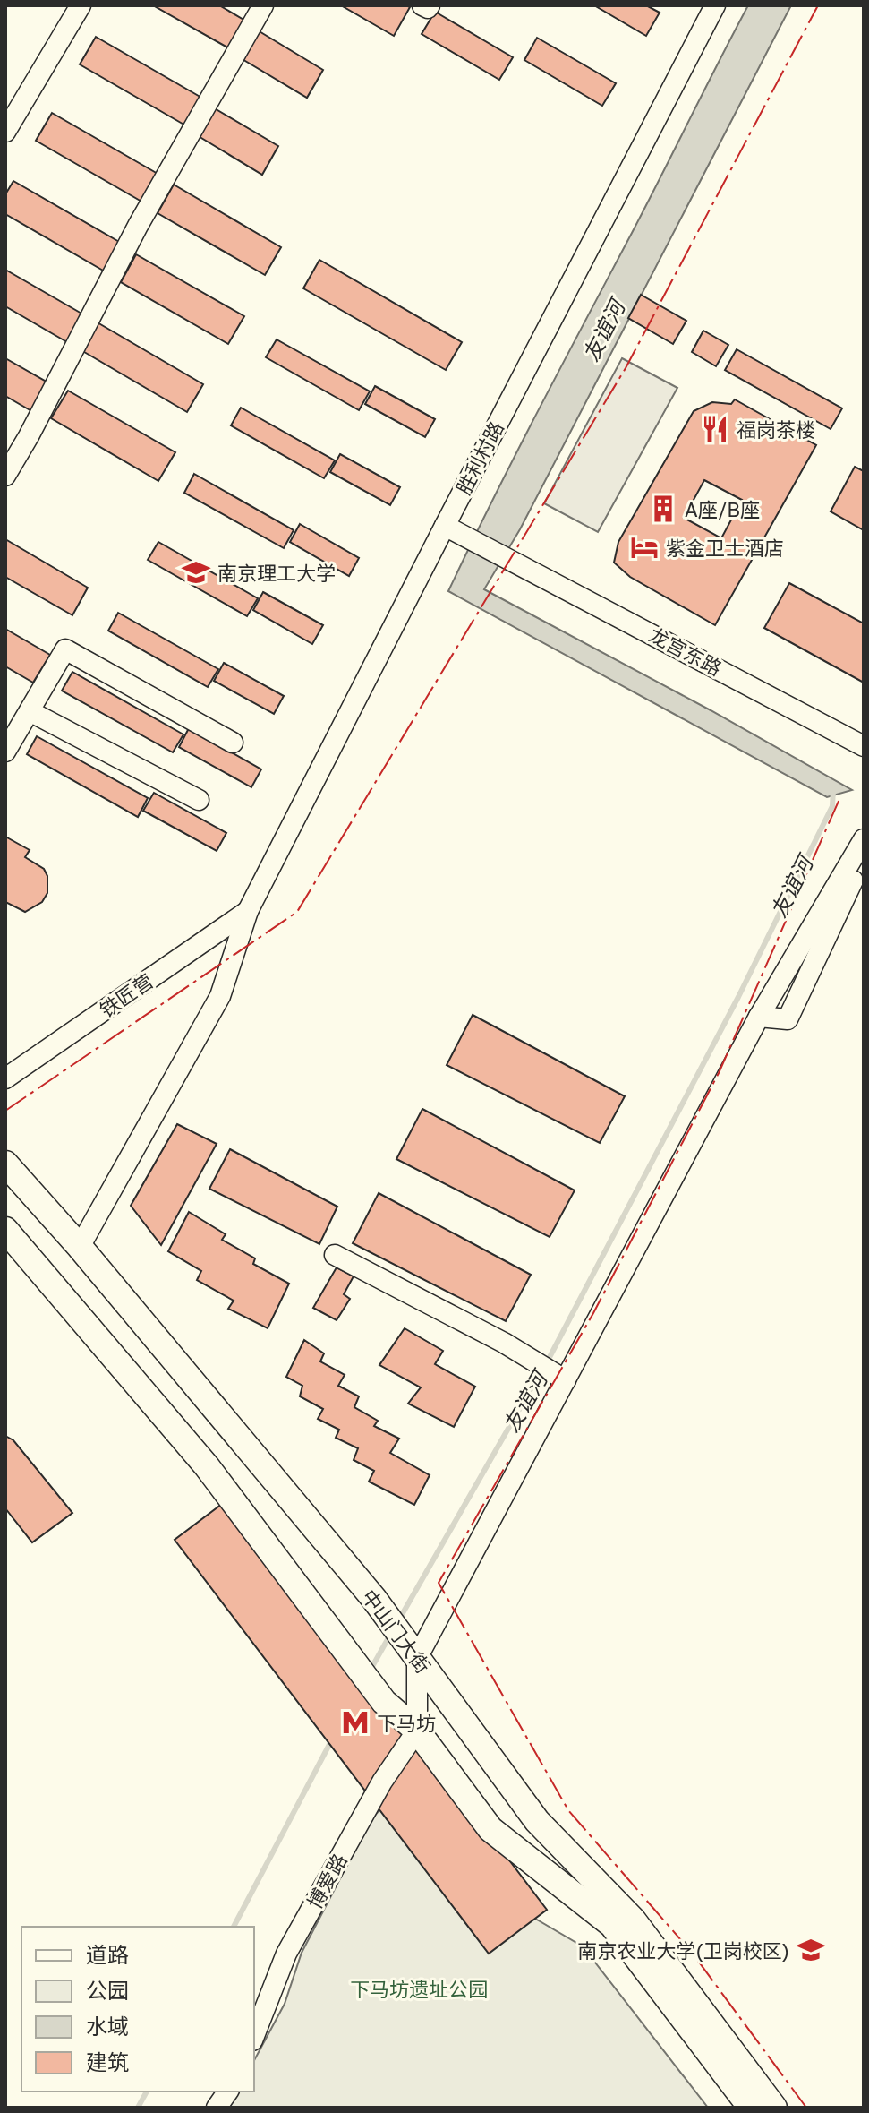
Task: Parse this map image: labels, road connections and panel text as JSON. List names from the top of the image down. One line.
{"streets":{"main road":["中山门大街"],"street":["胜利村路","龙宫东路","铁匠营","博爱路"]},"crossings":[["胜利村路","龙宫东路"],["胜利村路","铁匠营"],["胜利村路","中山门大街"]],"water":["友谊河"],"parks":["下马坊遗址公园"],"places":{"restaurant":["福岗茶楼"],"building":["A座/B座"],"hotel":["紫金卫士酒店"],"school or university":["南京理工大学","南京农业大学(卫岗校区)"],"metro station":["下马坊"]},"legend":["道路","公园","水域","建筑"]}
